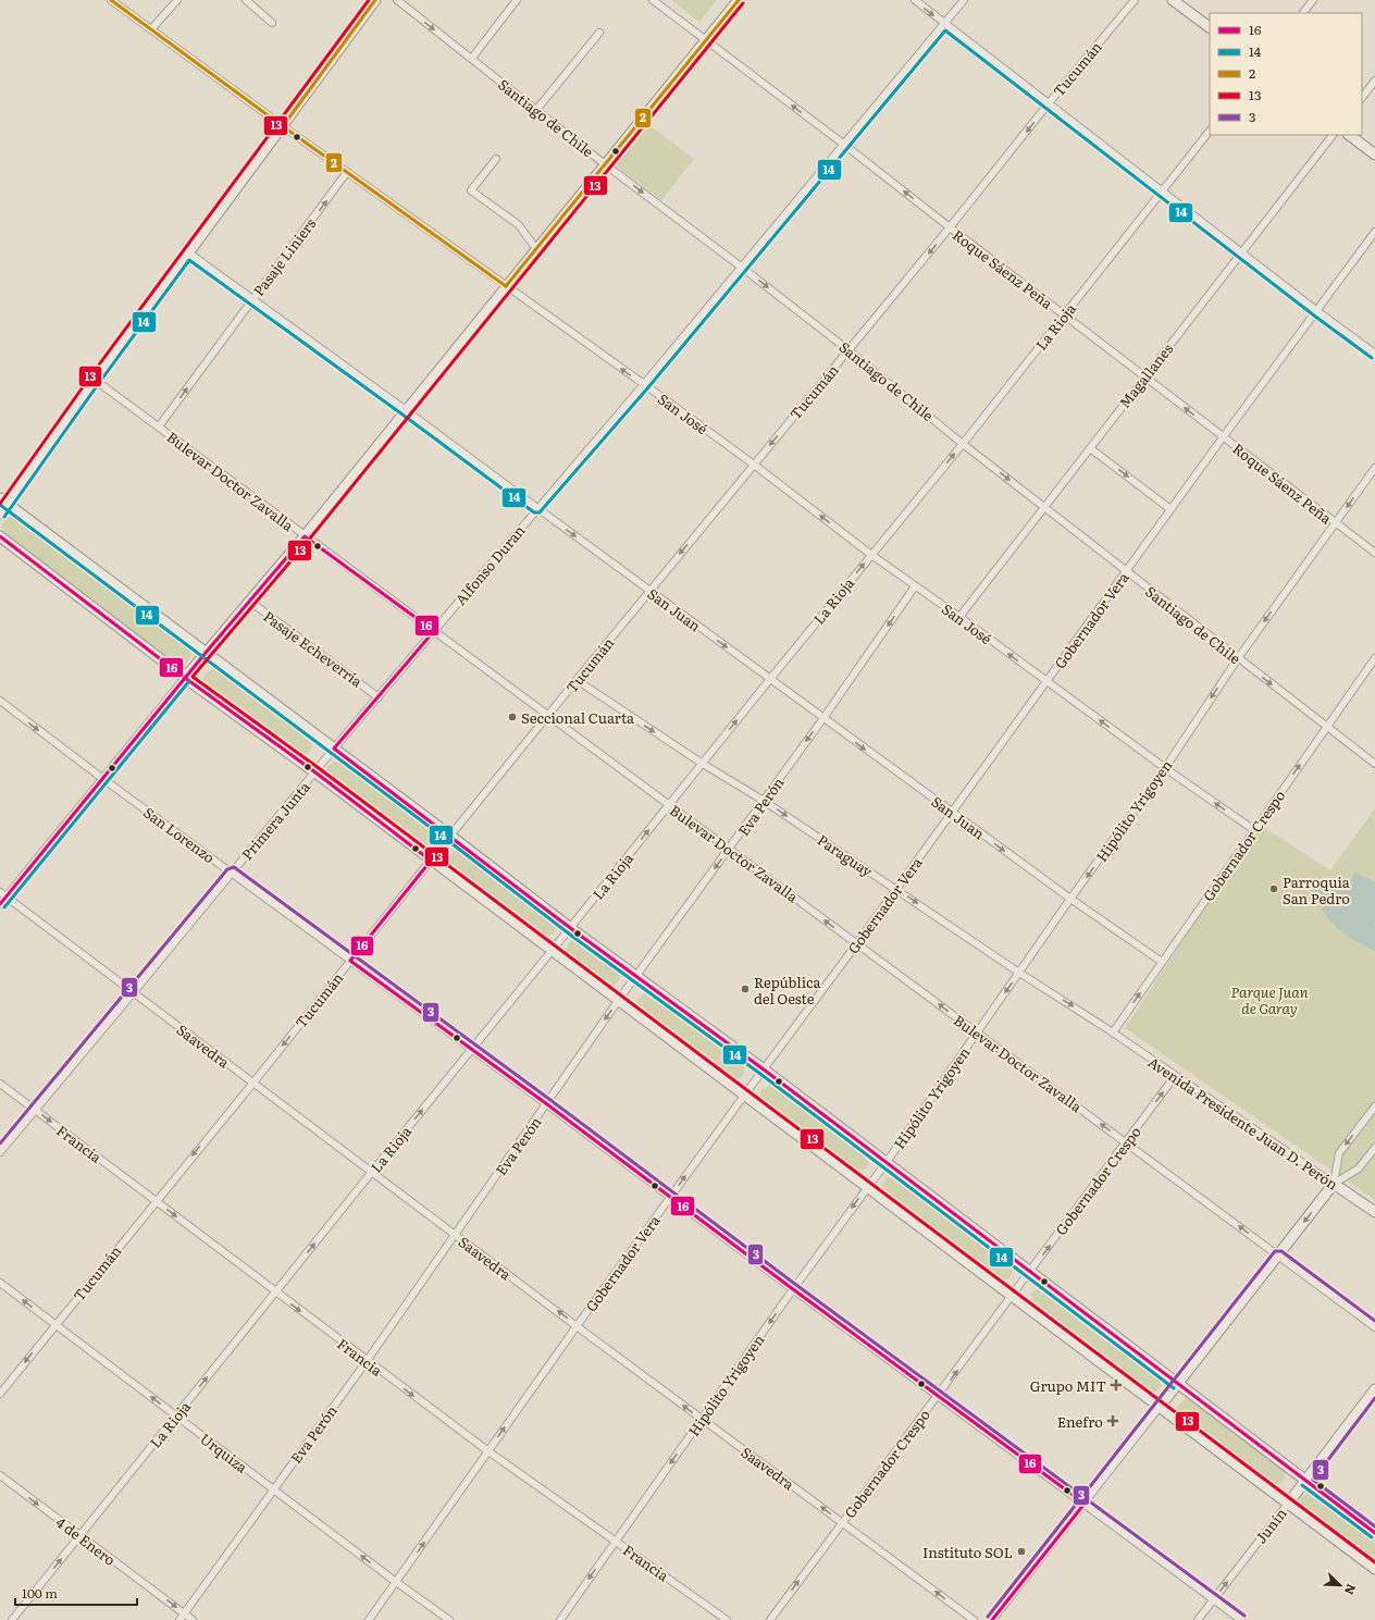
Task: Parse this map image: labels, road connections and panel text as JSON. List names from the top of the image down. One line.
{"streets":{"main road":["Avenida Presidente Juan D. Perón","Junín"],"street":["Tucumán","Santiago de Chile","Pasaje Liniers","Roque Sáenz Peña","La Rioja","Magallanes","San José","Bulevar Doctor Zavalla","Alfonso Duran","San Juan","Gobernador Vera","Pasaje Echeverría","Eva Perón","Hipólito Yrigoyen","Primera Junta","San Lorenzo","Gobernador Crespo","Paraguay","Saavedra","Francia","Urquiza","4 de Enero"]},"crossings":[["Tucumán","Santiago de Chile"],["Tucumán","Roque Sáenz Peña"],["Tucumán","San José"],["Tucumán","Bulevar Doctor Zavalla"],["Tucumán","San Juan"],["Tucumán","San Lorenzo"],["Tucumán","Paraguay"],["Tucumán","Saavedra"],["Tucumán","Francia"],["Tucumán","Urquiza"],["Santiago de Chile","La Rioja"],["Santiago de Chile","Magallanes"],["Santiago de Chile","Alfonso Duran"],["Santiago de Chile","Gobernador Vera"],["Santiago de Chile","Hipólito Yrigoyen"],["Santiago de Chile","Gobernador Crespo"],["Pasaje Liniers","San José"],["Pasaje Liniers","Bulevar Doctor Zavalla"],["Pasaje Liniers","San Juan"],["Roque Sáenz Peña","La Rioja"],["Roque Sáenz Peña","Magallanes"],["Roque Sáenz Peña","Alfonso Duran"],["Roque Sáenz Peña","Gobernador Vera"],["Roque Sáenz Peña","Hipólito Yrigoyen"],["La Rioja","San José"],["La Rioja","Bulevar Doctor Zavalla"],["La Rioja","San Juan"],["La Rioja","San Lorenzo"],["La Rioja","Paraguay"],["La Rioja","Saavedra"],["La Rioja","Francia"],["La Rioja","Urquiza"],["La Rioja","4 de Enero"],["Magallanes","San José"],["San José","Alfonso Duran"],["San José","Gobernador Vera"],["San José","Eva Perón"],["San José","Hipólito Yrigoyen"],["San José","Gobernador Crespo"],["Bulevar Doctor Zavalla","Alfonso Duran"],["Bulevar Doctor Zavalla","Gobernador Vera"],["Bulevar Doctor Zavalla","Eva Perón"],["Bulevar Doctor Zavalla","Hipólito Yrigoyen"],["Bulevar Doctor Zavalla","Gobernador Crespo"],["Alfonso Duran","San Juan"],["Alfonso Duran","Pasaje Echeverría"],["Alfonso Duran","Primera Junta"],["San Juan","Gobernador Vera"],["San Juan","Eva Perón"],["San Juan","Hipólito Yrigoyen"],["San Juan","Gobernador Crespo"],["Gobernador Vera","San Lorenzo"],["Gobernador Vera","Paraguay"],["Gobernador Vera","Saavedra"],["Gobernador Vera","Francia"],["Gobernador Vera","Urquiza"],["Eva Perón","San Lorenzo"],["Eva Perón","Paraguay"],["Eva Perón","Saavedra"],["Eva Perón","Francia"],["Eva Perón","Urquiza"],["Eva Perón","4 de Enero"],["Hipólito Yrigoyen","San Lorenzo"],["Hipólito Yrigoyen","Paraguay"],["Hipólito Yrigoyen","Saavedra"],["Hipólito Yrigoyen","Francia"],["Primera Junta","San Lorenzo"],["Primera Junta","Saavedra"],["Primera Junta","Francia"],["San Lorenzo","Gobernador Crespo"],["San Lorenzo","Junín"],["Gobernador Crespo","Paraguay"],["Gobernador Crespo","Saavedra"],["Gobernador Crespo","Avenida Presidente Juan D. Perón"],["Paraguay","Avenida Presidente Juan D. Perón"]],"one_way":["Tucumán","Santiago de Chile","Pasaje Liniers","Roque Sáenz Peña","La Rioja","San José","Bulevar Doctor Zavalla","San Juan","Eva Perón","Hipólito Yrigoyen","Gobernador Crespo","Paraguay","Saavedra","Francia","Urquiza","Junín","4 de Enero"],"parks":["Parque Juan de Garay"],"places":{"other":["Seccional Cuarta","Parroquia San Pedro","República del Oeste","Instituto SOL"],"health":["Grupo MIT","Enefro"]},"lines":["transit line 2","transit line 13","transit line 14","transit line 16","transit line 3"],"legend":["16","14","2","13","3"],"scale_bar":"100 m","north":"bottom right"}
